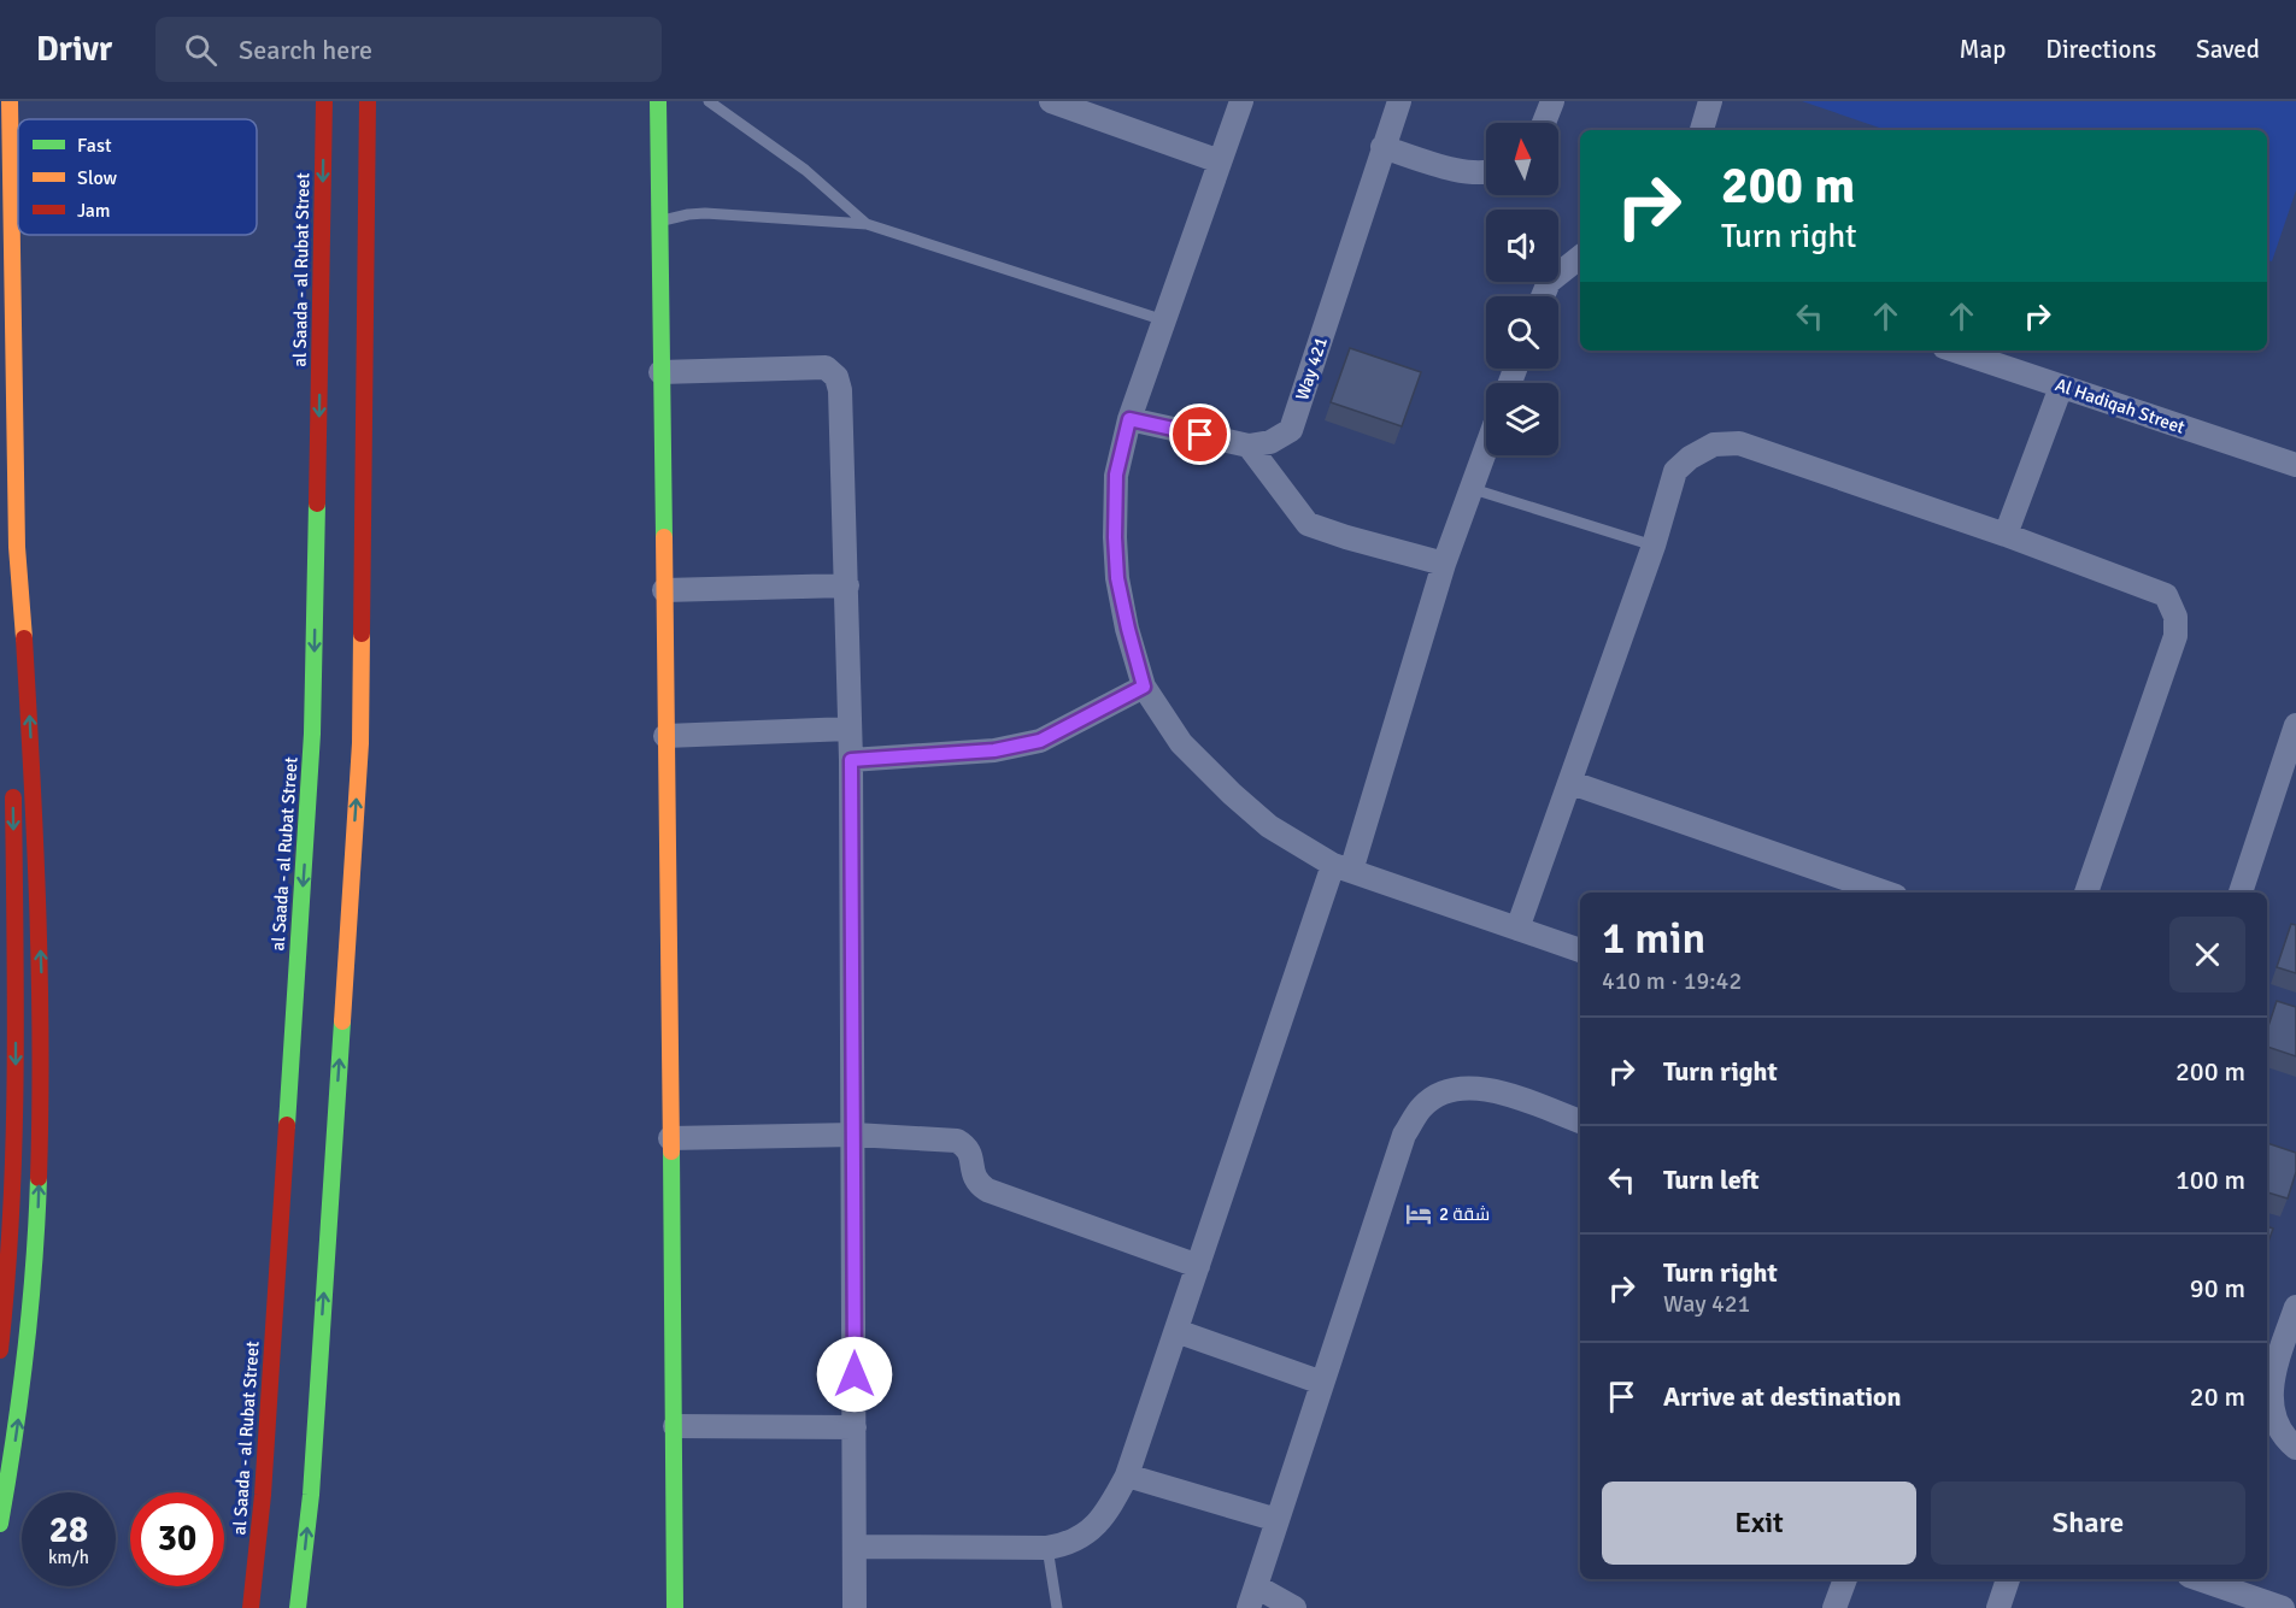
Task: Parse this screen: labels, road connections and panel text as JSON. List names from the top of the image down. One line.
{"streets":{"main road":["al Saada - al Rubat Street"],"street":["Way 421","Al Hadiqah Street"]},"places":{"hotel":["شقة 2"]},"legend":["Fast","Slow","Jam"],"north":"top","page":{"header":"Drivr","search":"Search here","nav":["Map","Directions","Saved"],"turn":["200 m","Turn right"],"heading":["1 min","410 m · 19:42"],"list":[{"name":"Turn right","value":"200 m"},{"name":"Turn left","value":"100 m"},{"name":"Turn right","note":"Way 421","value":"90 m"},{"name":"Arrive at destination","value":"20 m"}],"buttons":["Exit","Share"],"speed":"28 km/h","limit":"30"}}
